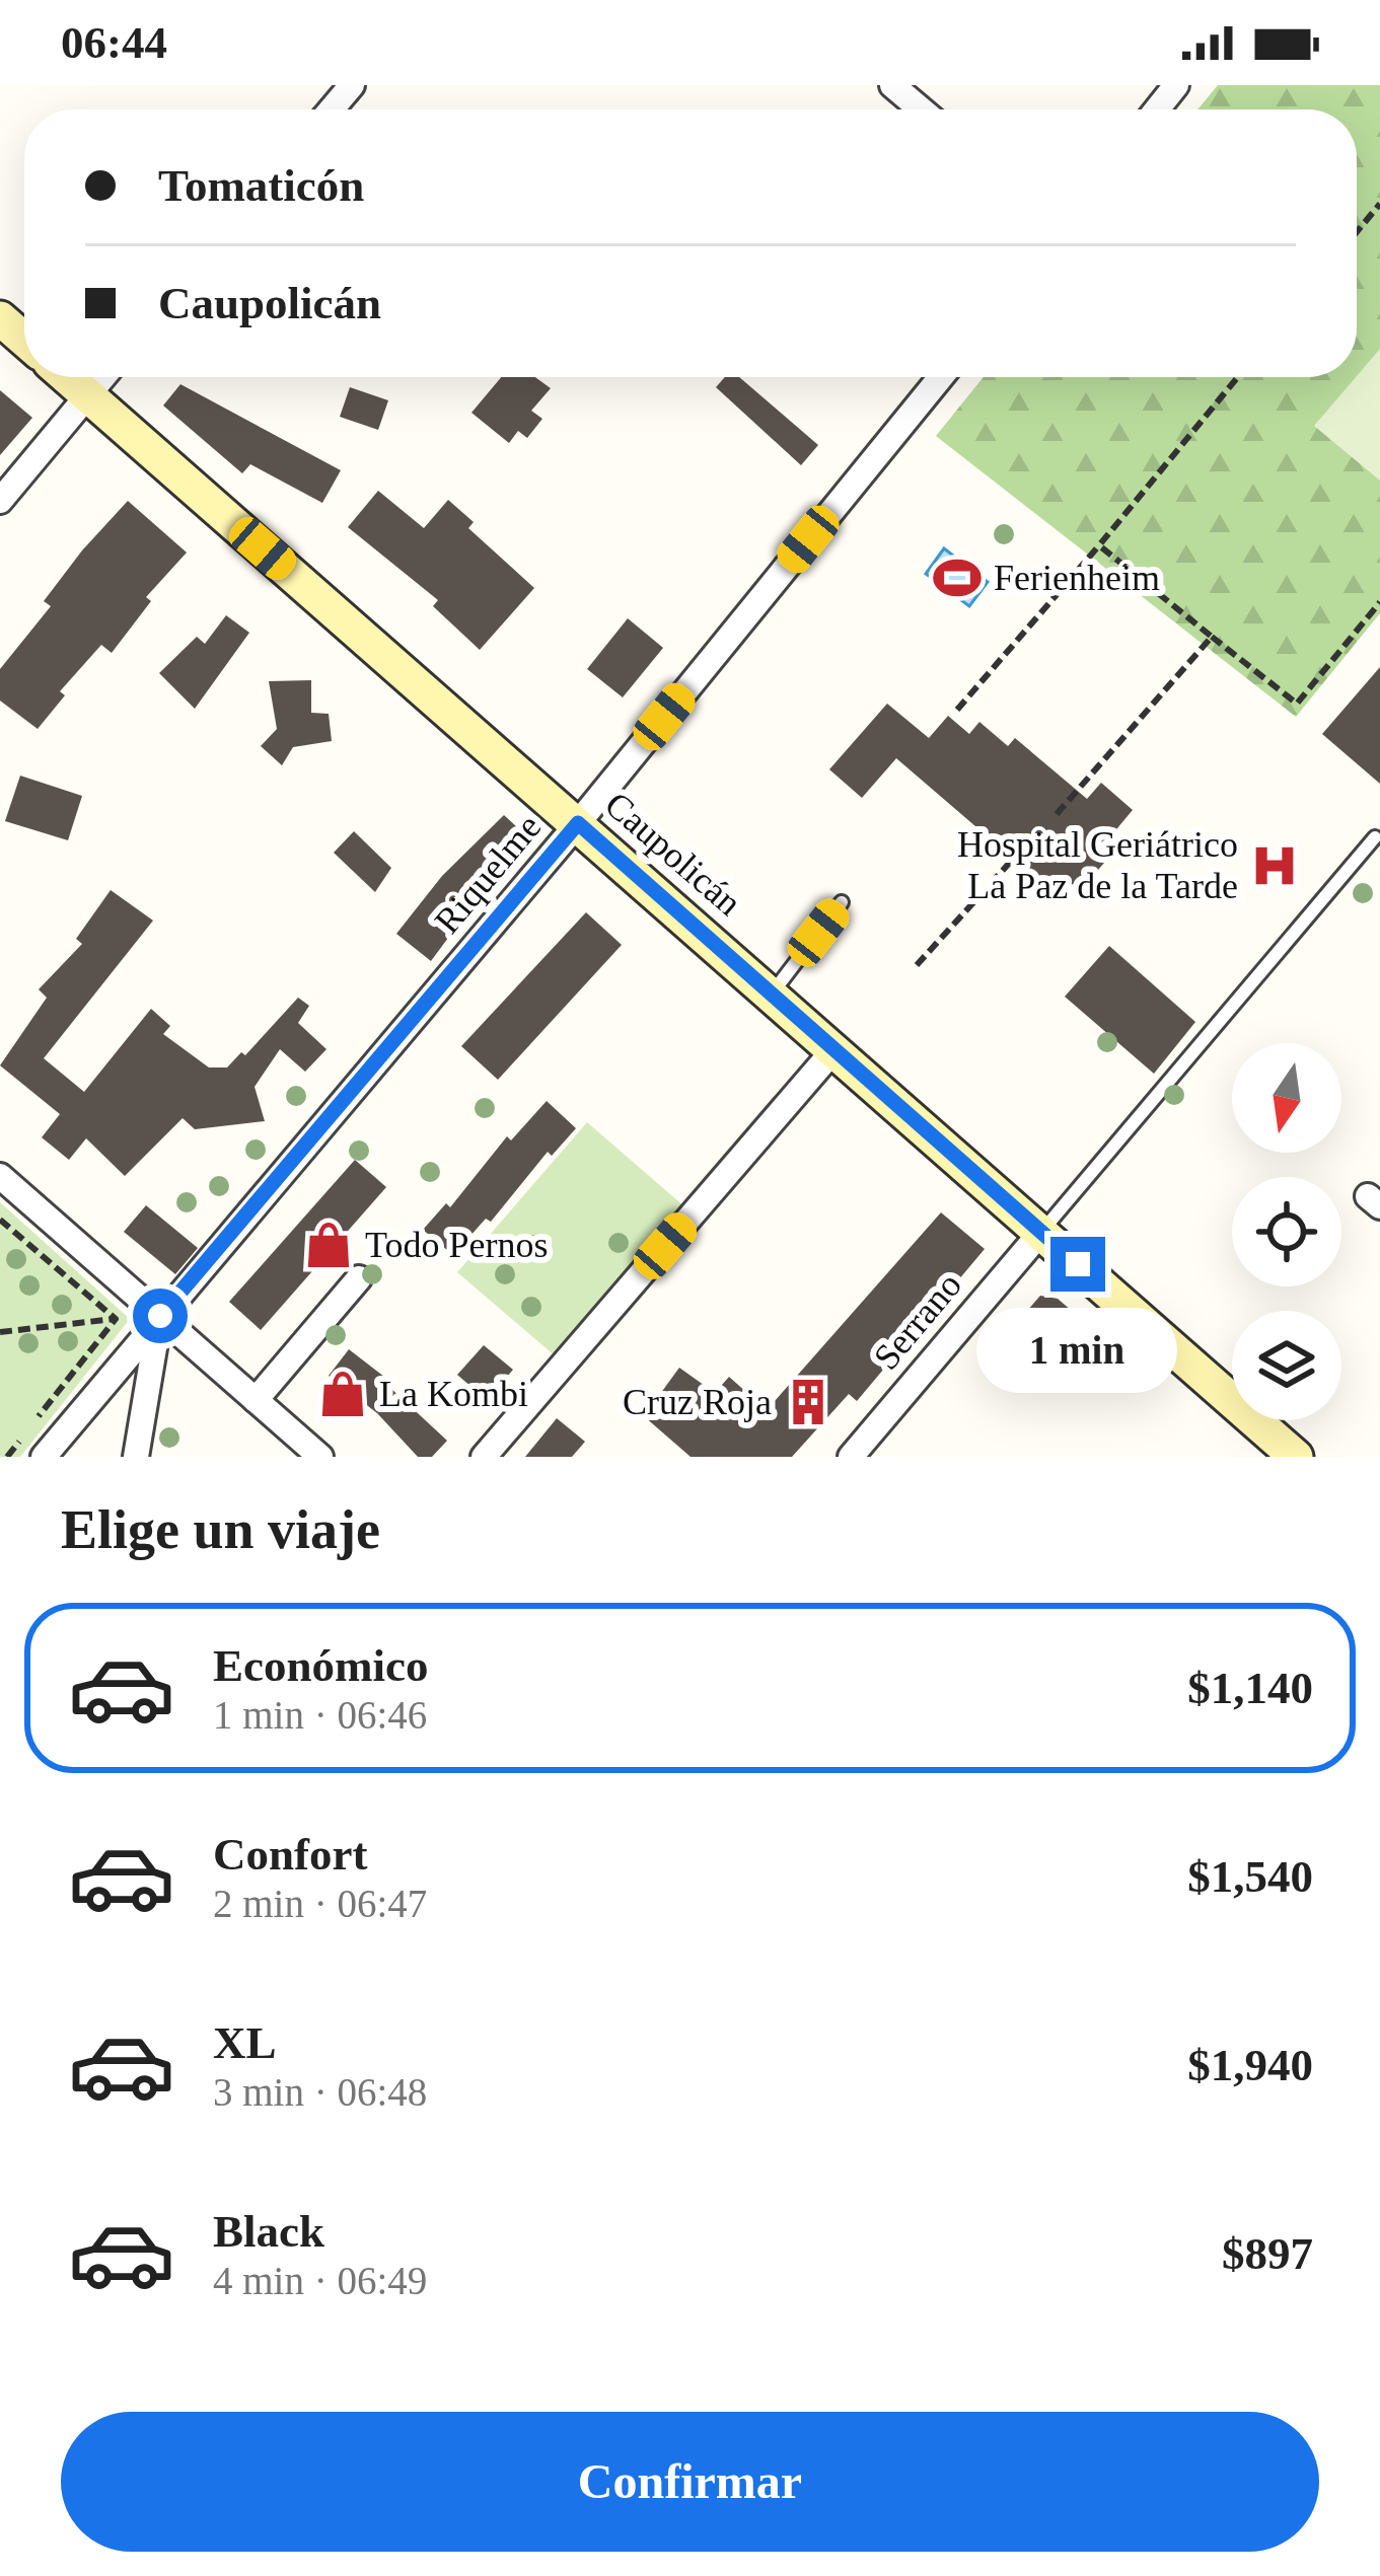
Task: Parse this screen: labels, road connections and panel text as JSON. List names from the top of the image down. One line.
{"streets":{"street":["Caupolicán","Riquelme","Serrano"]},"crossings":[["Caupolicán","Riquelme"],["Caupolicán","Serrano"]],"places":{"sports":["Ferienheim"],"hospital":["Hospital Geriátrico La Paz de la Tarde"],"shop":["Todo Pernos","La Kombi"],"building":["Cruz Roja"]},"north":"bottom","page":{"status":"06:44","banner":["Tomaticón","Caupolicán"],"bubble":"1 min","heading":"Elige un viaje","list":[{"name":"Económico","note":"1 min · 06:46","value":"$1,140"},{"name":"Confort","note":"2 min · 06:47","value":"$1,540"},{"name":"XL","note":"3 min · 06:48","value":"$1,940"},{"name":"Black","note":"4 min · 06:49","value":"$897"}],"buttons":"Confirmar"}}
